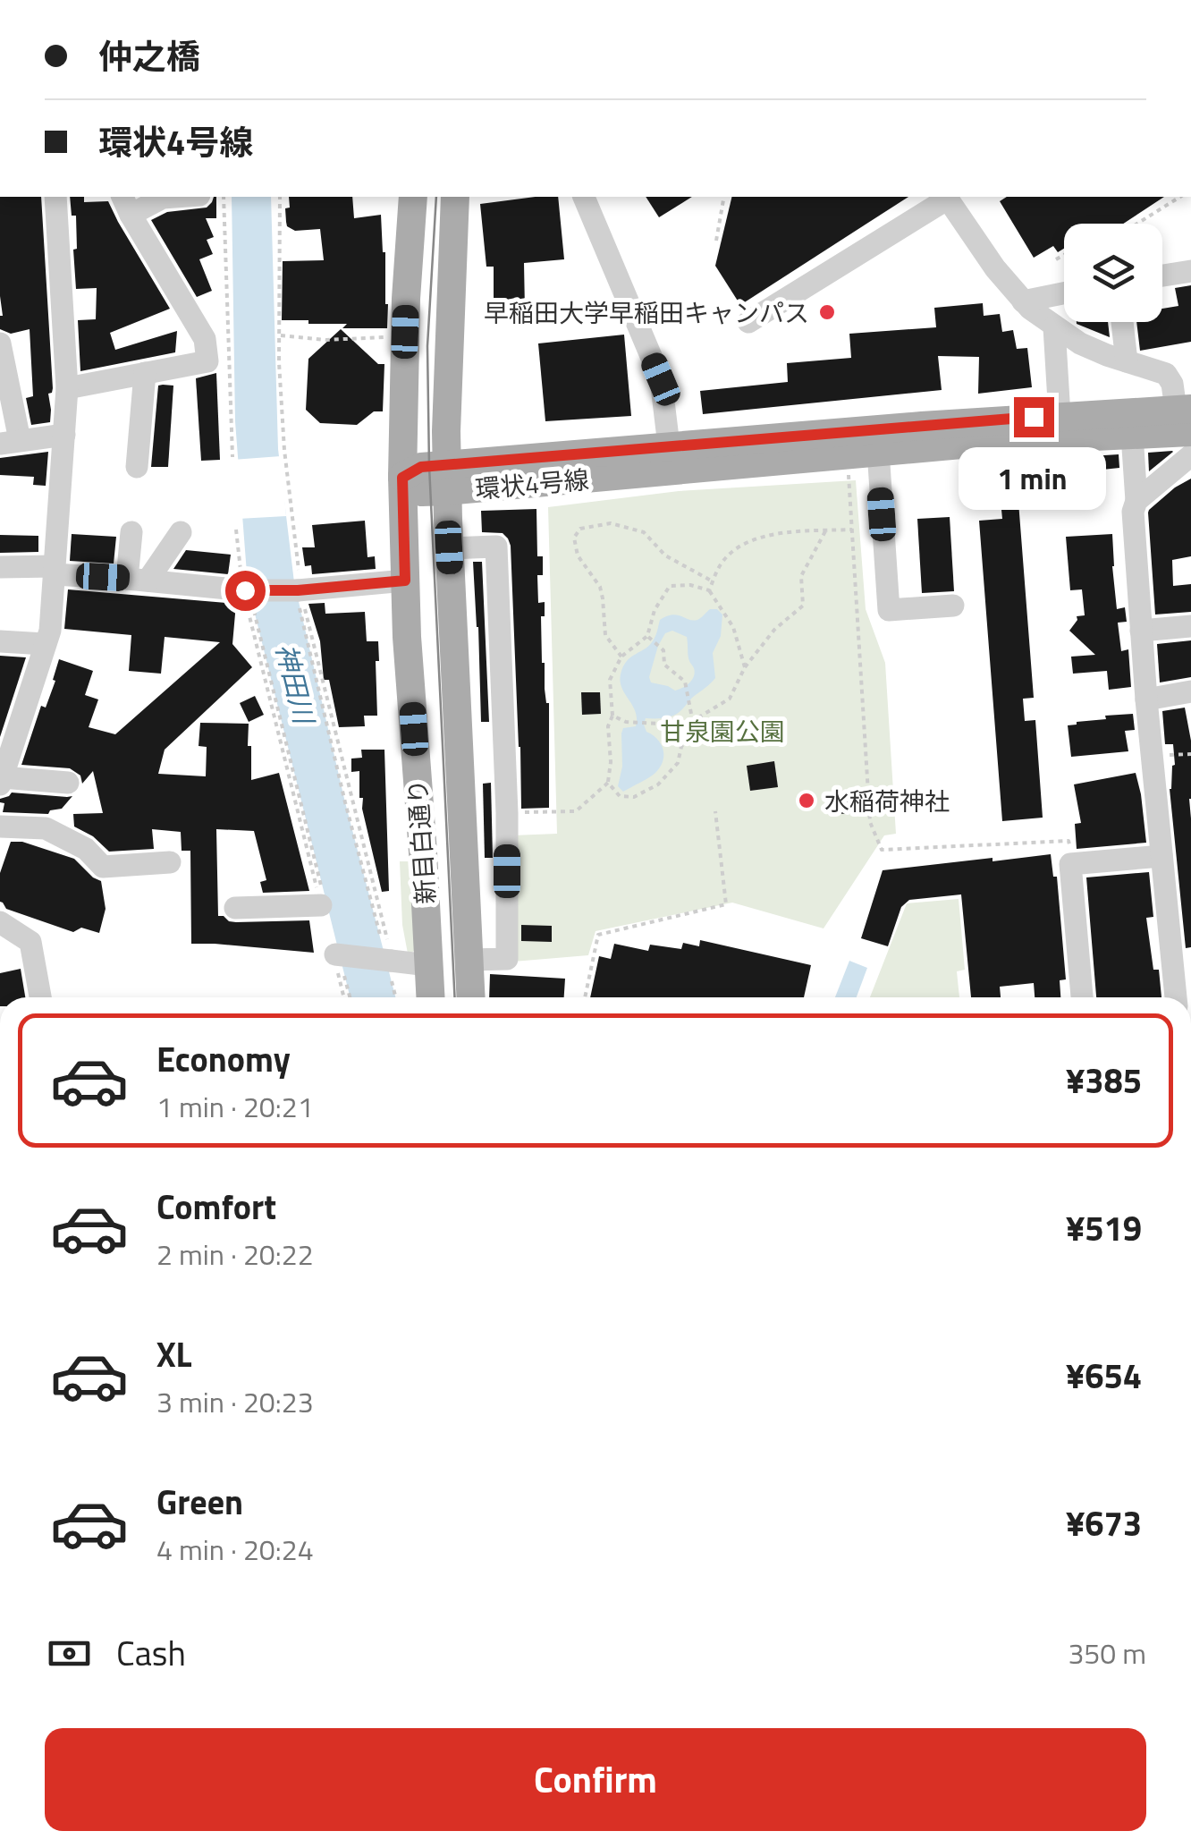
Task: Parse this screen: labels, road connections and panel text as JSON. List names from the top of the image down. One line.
{"streets":{"main road":["環状4号線","新目白通り"]},"crossings":[["環状4号線","新目白通り"]],"water":["神田川"],"parks":["甘泉園公園"],"places":["早稲田大学早稲田キャンパス","水稲荷神社"],"page":{"banner":["仲之橋","環状4号線"],"bubble":"1 min","list":[{"name":"Economy","note":"1 min · 20:21","value":"¥385"},{"name":"Comfort","note":"2 min · 20:22","value":"¥519"},{"name":"XL","note":"3 min · 20:23","value":"¥654"},{"name":"Green","note":"4 min · 20:24","value":"¥673"}],"pay":["Cash","350 m"],"buttons":"Confirm"}}
